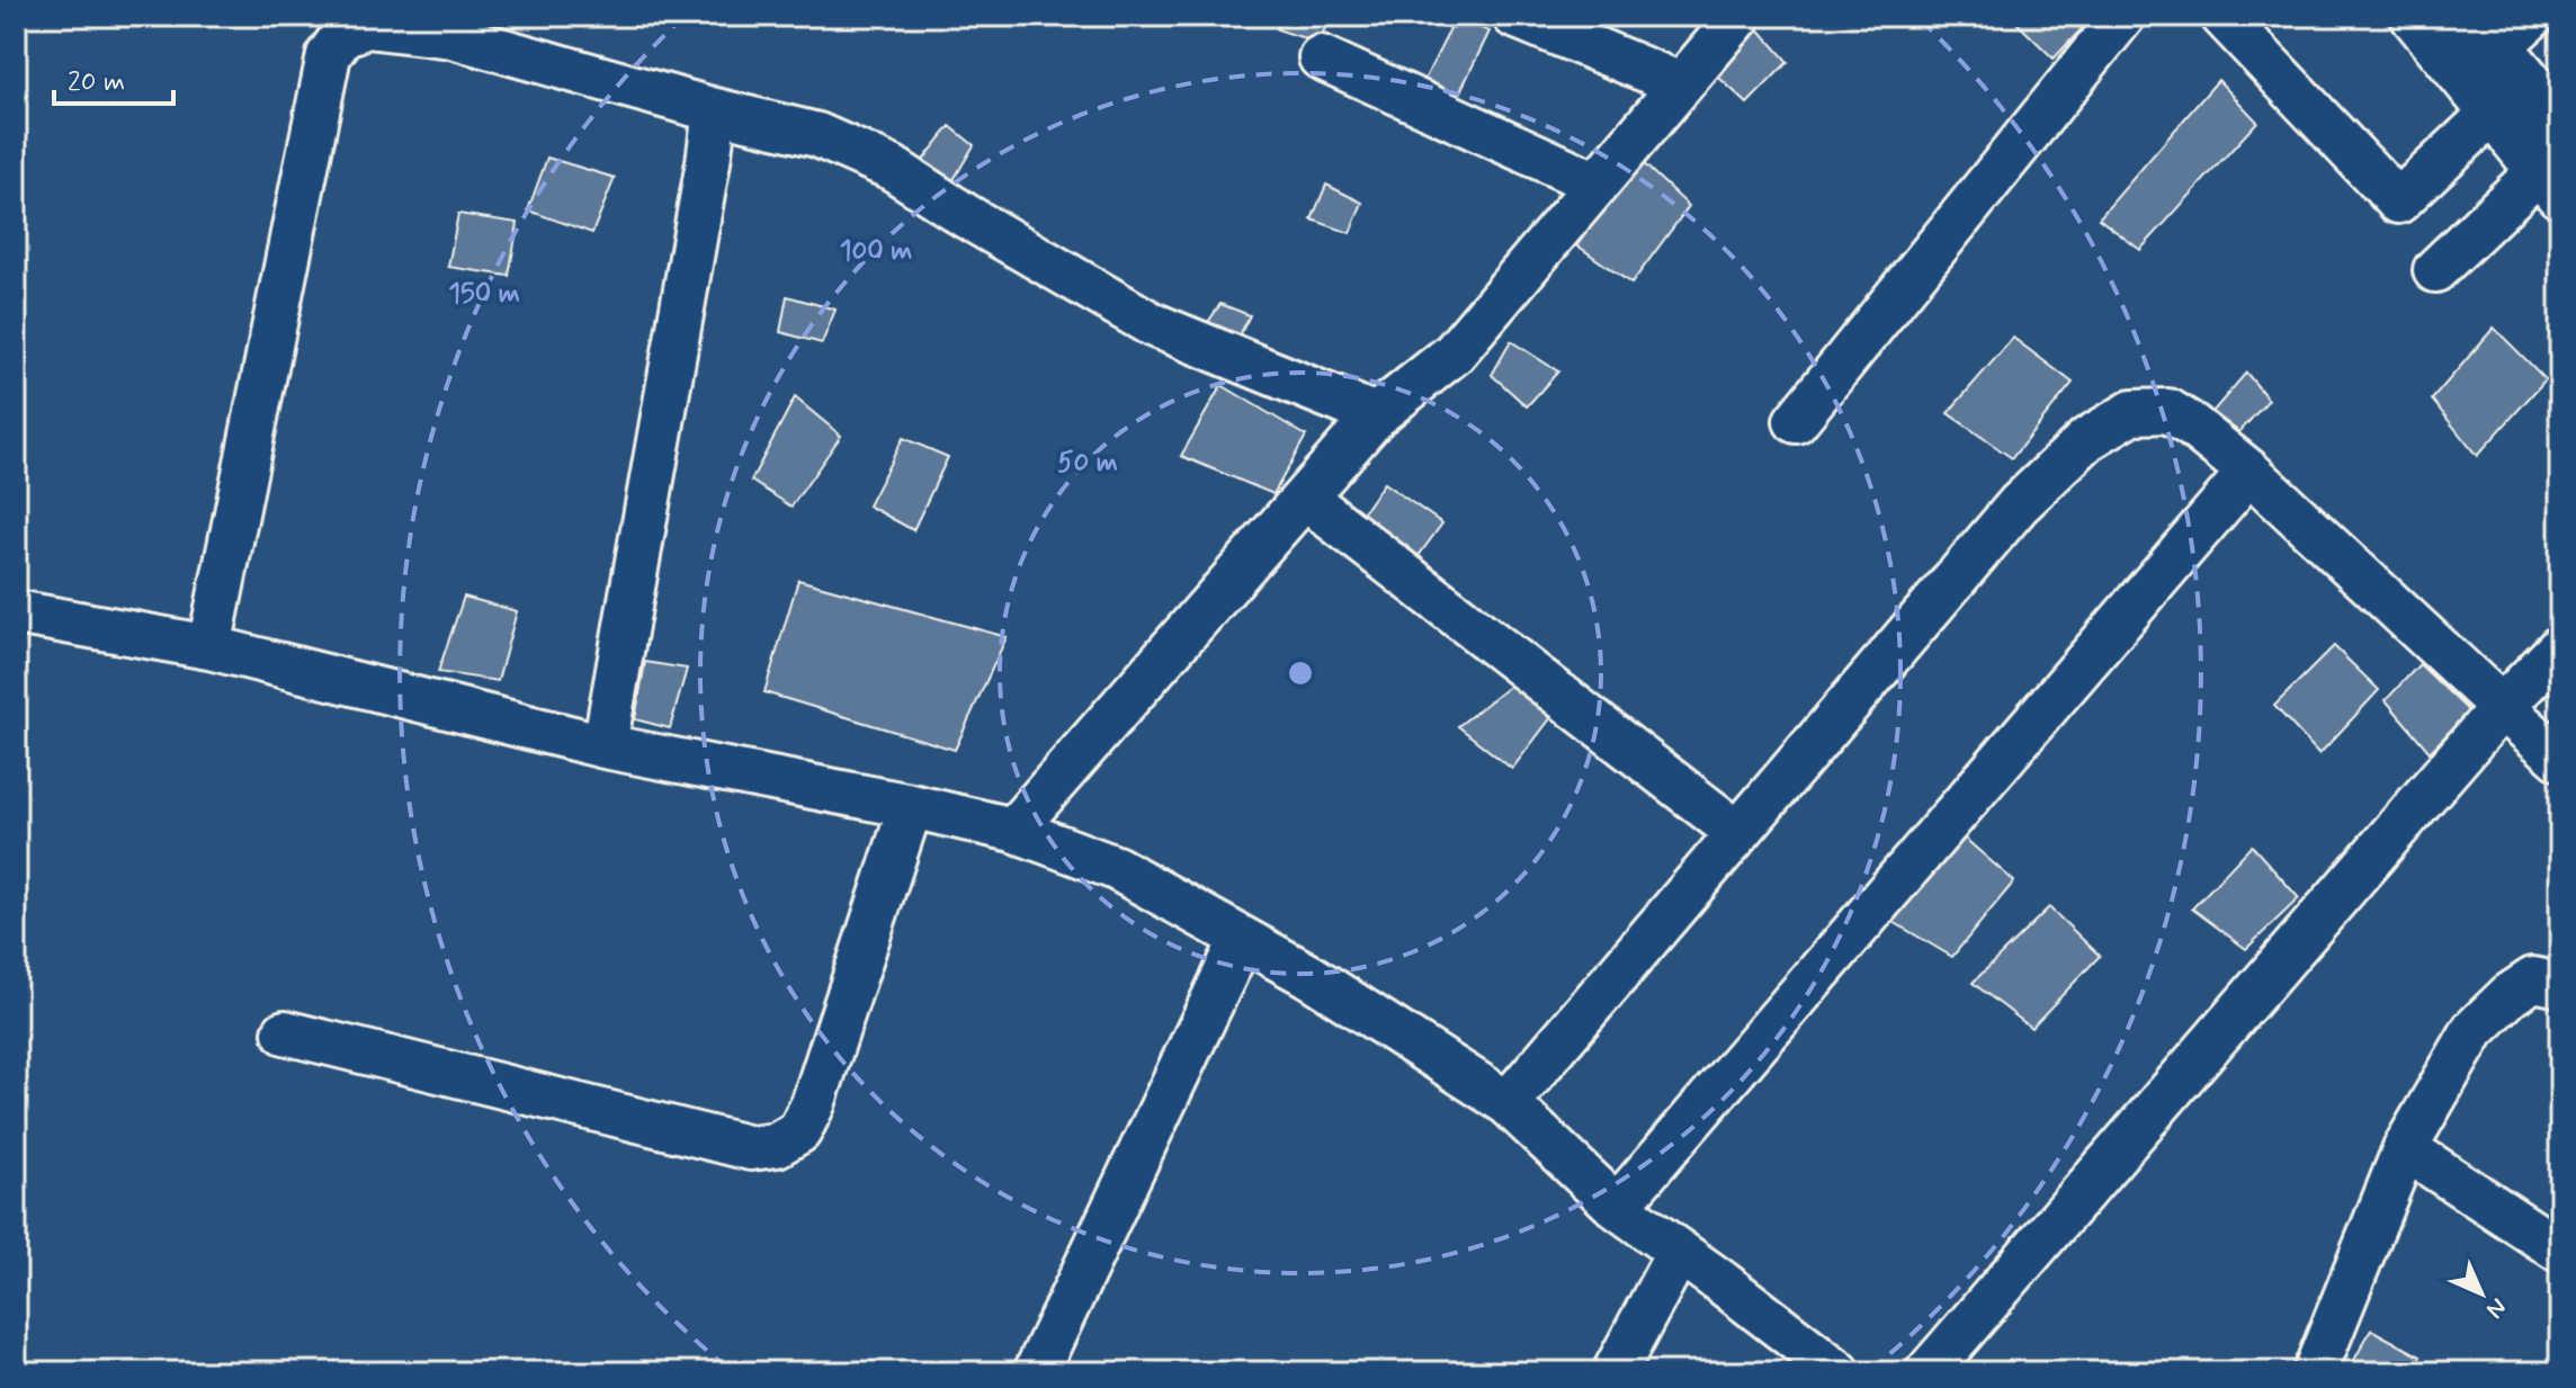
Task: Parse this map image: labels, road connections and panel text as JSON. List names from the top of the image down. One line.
{"scale_bar":"20 m","north":"bottom right","rings":["100 m","150 m","50 m"]}
